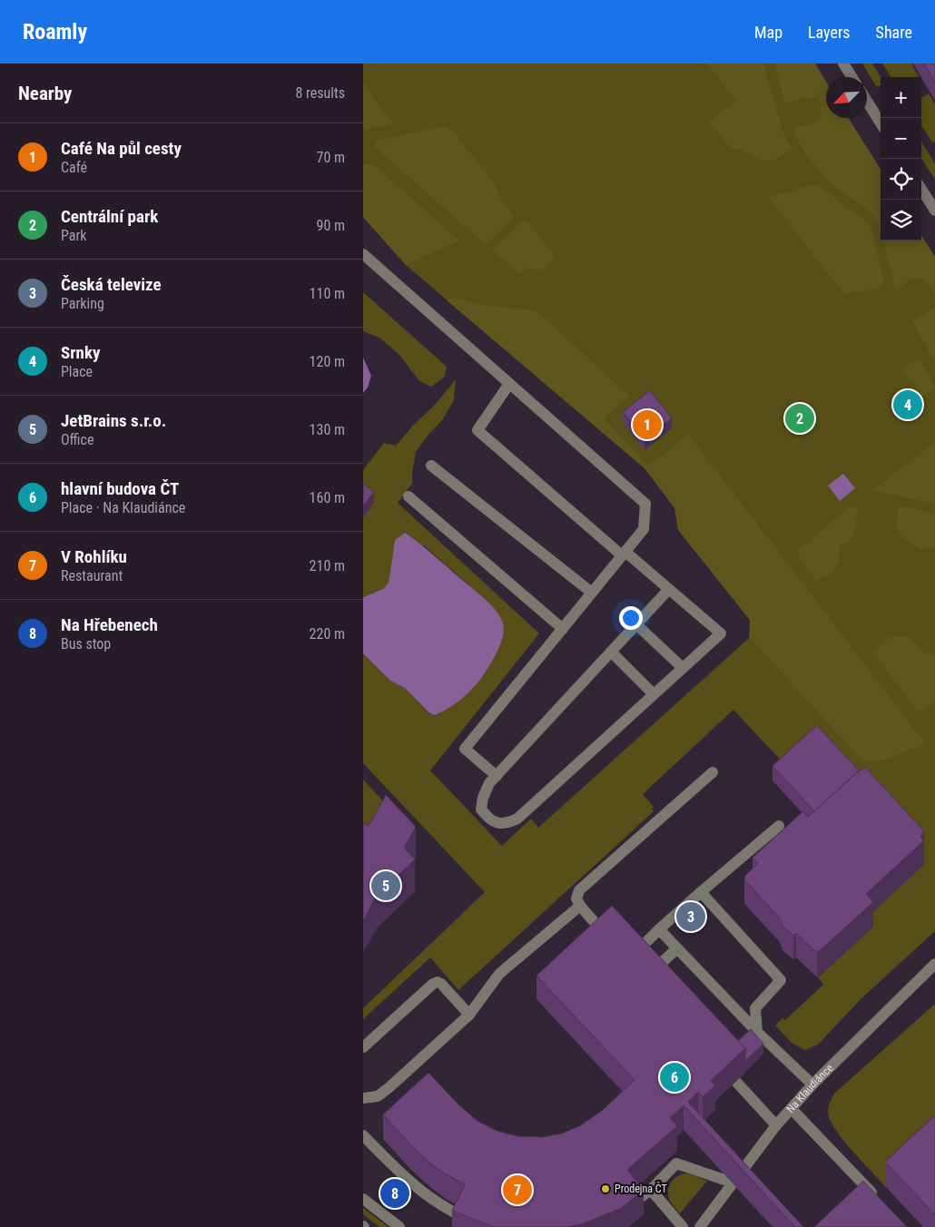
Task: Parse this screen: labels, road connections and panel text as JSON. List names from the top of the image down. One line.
{"streets":{"street":["Na Klaudiánce"]},"places":["Prodejna ČT"],"north":"bottom left","page":{"header":"Roamly","nav":["Map","Layers","Share"],"heading":["Nearby","8 results"],"map_buttons":["+","−"],"list":[{"mark":"1","name":"Café Na půl cesty","note":"Café","value":"70 m"},{"mark":"2","name":"Centrální park","note":"Park","value":"90 m"},{"mark":"3","name":"Česká televize","note":"Parking","value":"110 m"},{"mark":"4","name":"Srnky","note":"Place","value":"120 m"},{"mark":"5","name":"JetBrains s.r.o.","note":"Office","value":"130 m"},{"mark":"6","name":"hlavní budova ČT","note":"Place · Na Klaudiánce","value":"160 m"},{"mark":"7","name":"V Rohlíku","note":"Restaurant","value":"210 m"},{"mark":"8","name":"Na Hřebenech","note":"Bus stop","value":"220 m"}],"pins":["4","2","1","5","3","6","7","8"]}}
